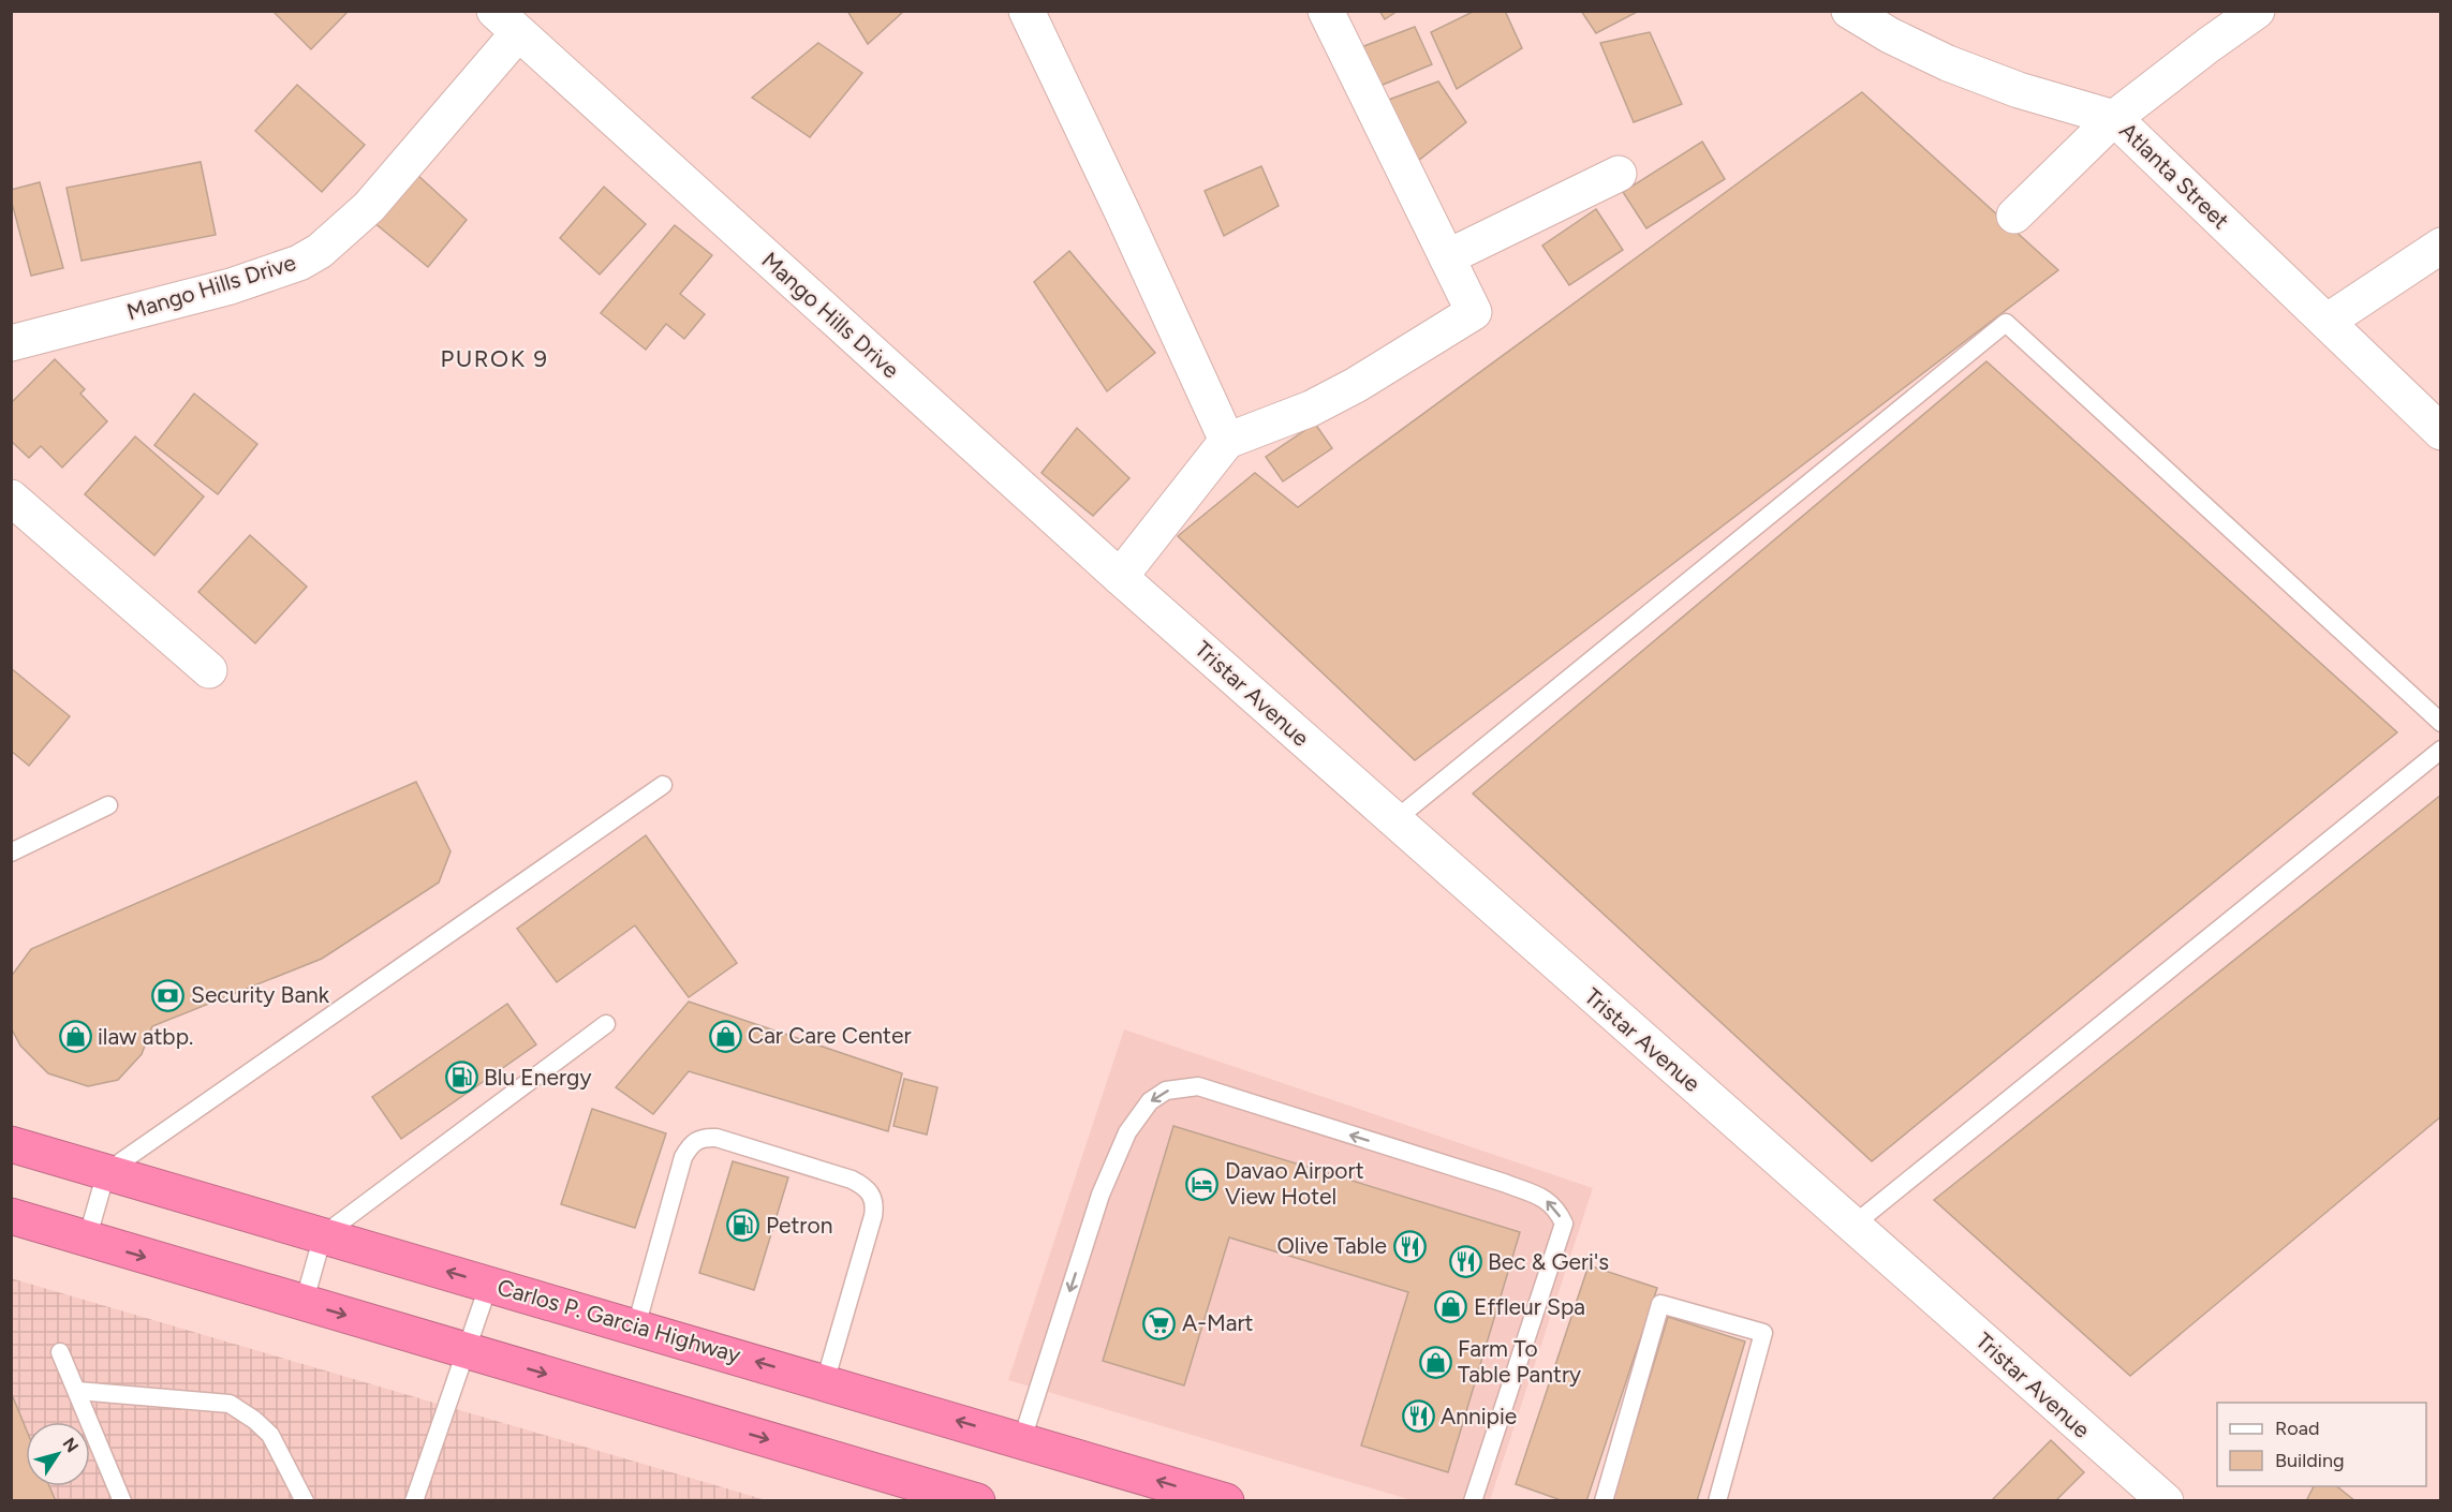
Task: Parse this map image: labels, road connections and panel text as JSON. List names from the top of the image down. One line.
{"streets":{"highway":["Carlos P. Garcia Highway"],"street":["Atlanta Street","Mango Hills Drive","Tristar Avenue"]},"crossings":[["Mango Hills Drive","Tristar Avenue"]],"districts":["PUROK 9"],"places":{"bank":["Security Bank"],"shop":["Car Care Center","ilaw atbp.","Effleur Spa","Farm To Table Pantry"],"fuel station":["Blu Energy","Petron"],"hotel":["Davao Airport View Hotel"],"restaurant":["Olive Table","Bec & Geri's","Annipie"],"supermarket":["A-Mart"]},"legend":["Road","Building"],"north":"top right"}
